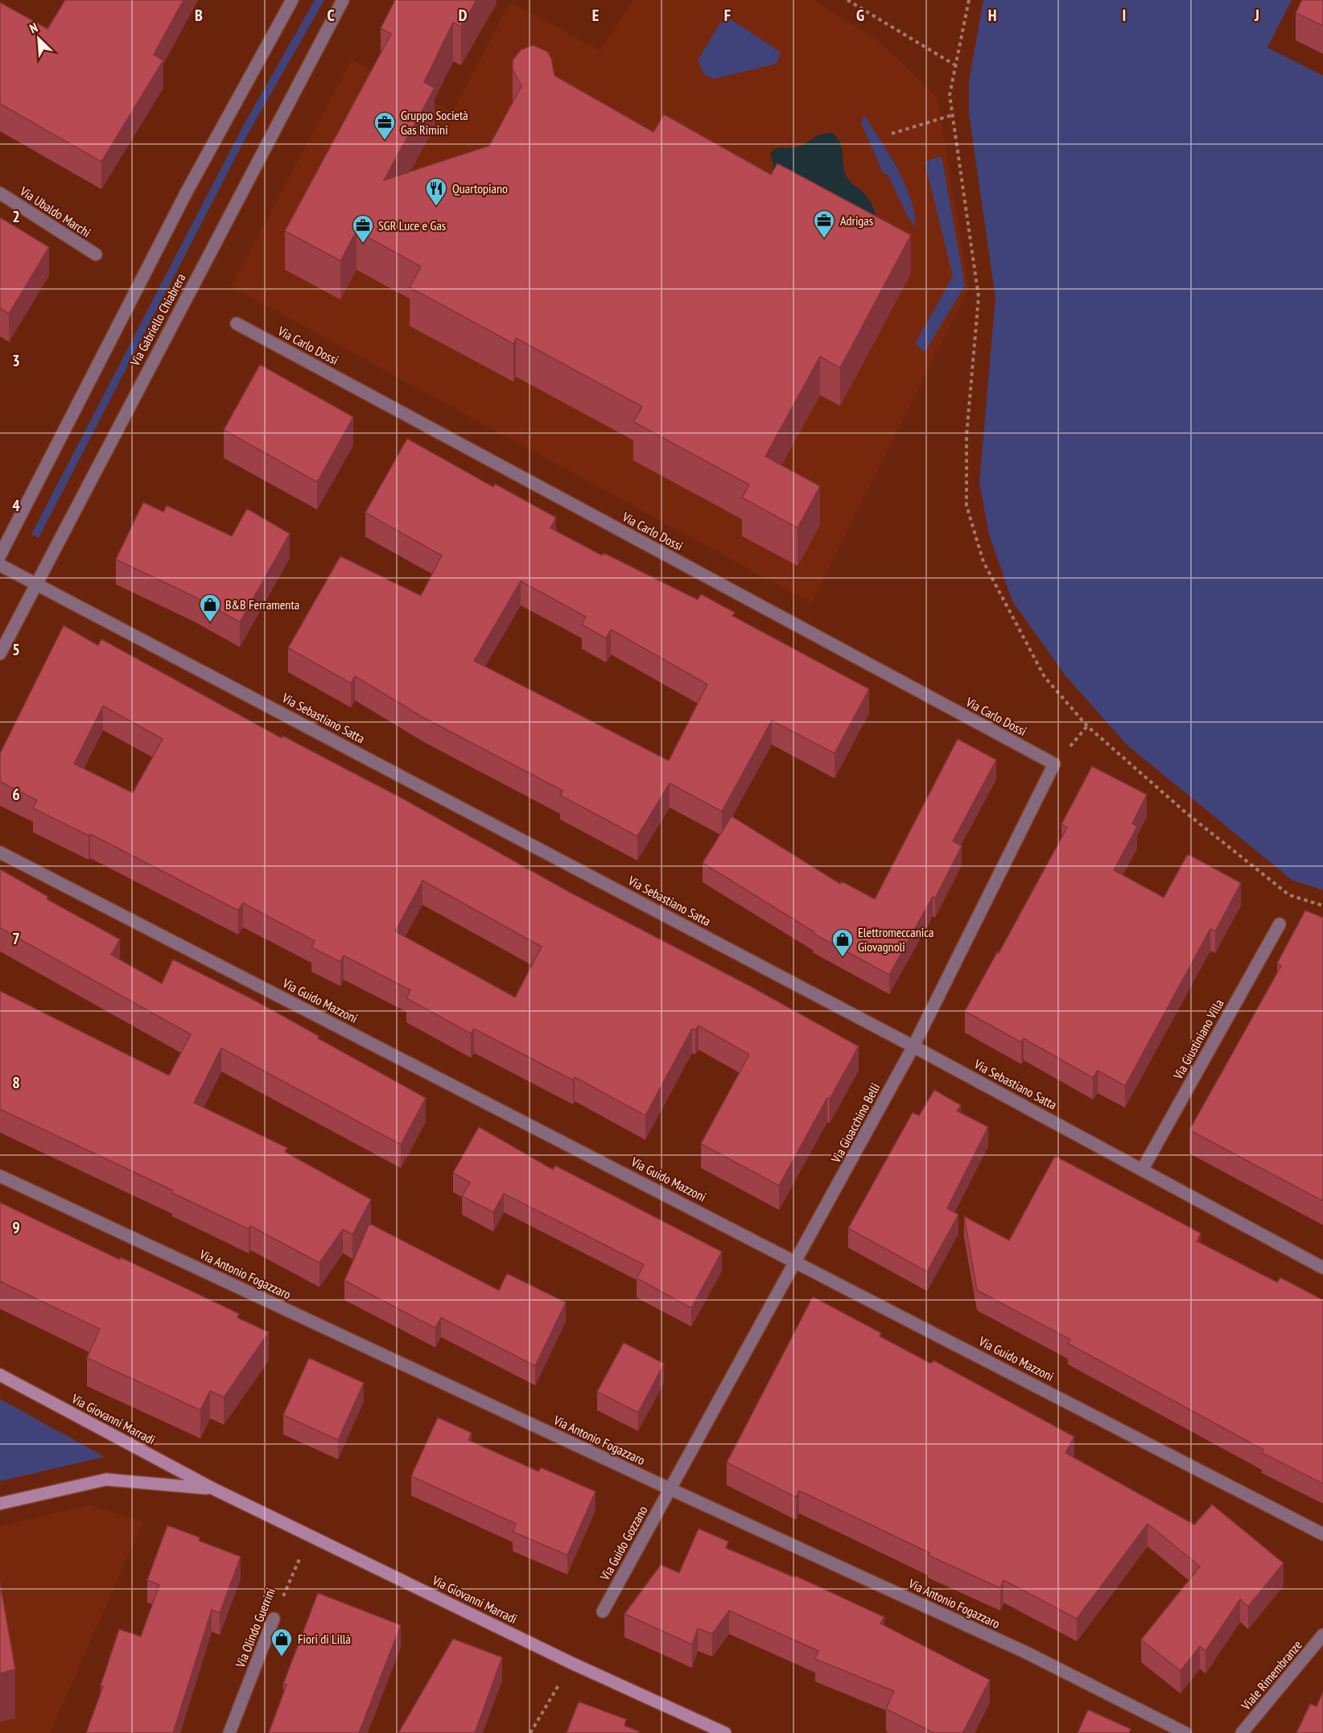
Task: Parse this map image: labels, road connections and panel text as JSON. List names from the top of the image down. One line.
{"streets":{"main road":["Via Giovanni Marradi"],"street":["Via Ubaldo Marchi","Via Gabriello Chiabrera","Via Carlo Dossi","Via Sebastiano Satta","Via Guido Mazzoni","Via Giustiniano Villa","Via Gioacchino Belli","Via Antonio Fogazzaro","Via Guido Gozzano","Via Olindo Guerrini","Viale Rimembranze"]},"crossings":[["Via Gabriello Chiabrera","Via Sebastiano Satta"],["Via Carlo Dossi","Via Gioacchino Belli"],["Via Sebastiano Satta","Via Giustiniano Villa"],["Via Sebastiano Satta","Via Gioacchino Belli"],["Via Guido Mazzoni","Via Gioacchino Belli"],["Via Gioacchino Belli","Via Antonio Fogazzaro"],["Via Gioacchino Belli","Via Guido Gozzano"],["Via Antonio Fogazzaro","Via Guido Gozzano"],["Via Giovanni Marradi","Via Olindo Guerrini"]],"places":{"office":["Gruppo Società Gas Rimini","Adrigas","SGR Luce e Gas"],"restaurant":["Quartopiano"],"shop":["B&B Ferramenta","Elettromeccanica Giovagnoli","Fiori di Lillà"]},"north":"top left","grid":{"columns":["B","C","D","E","F","G","H","I","J"],"rows":["2","3","4","5","6","7","8","9"]}}
